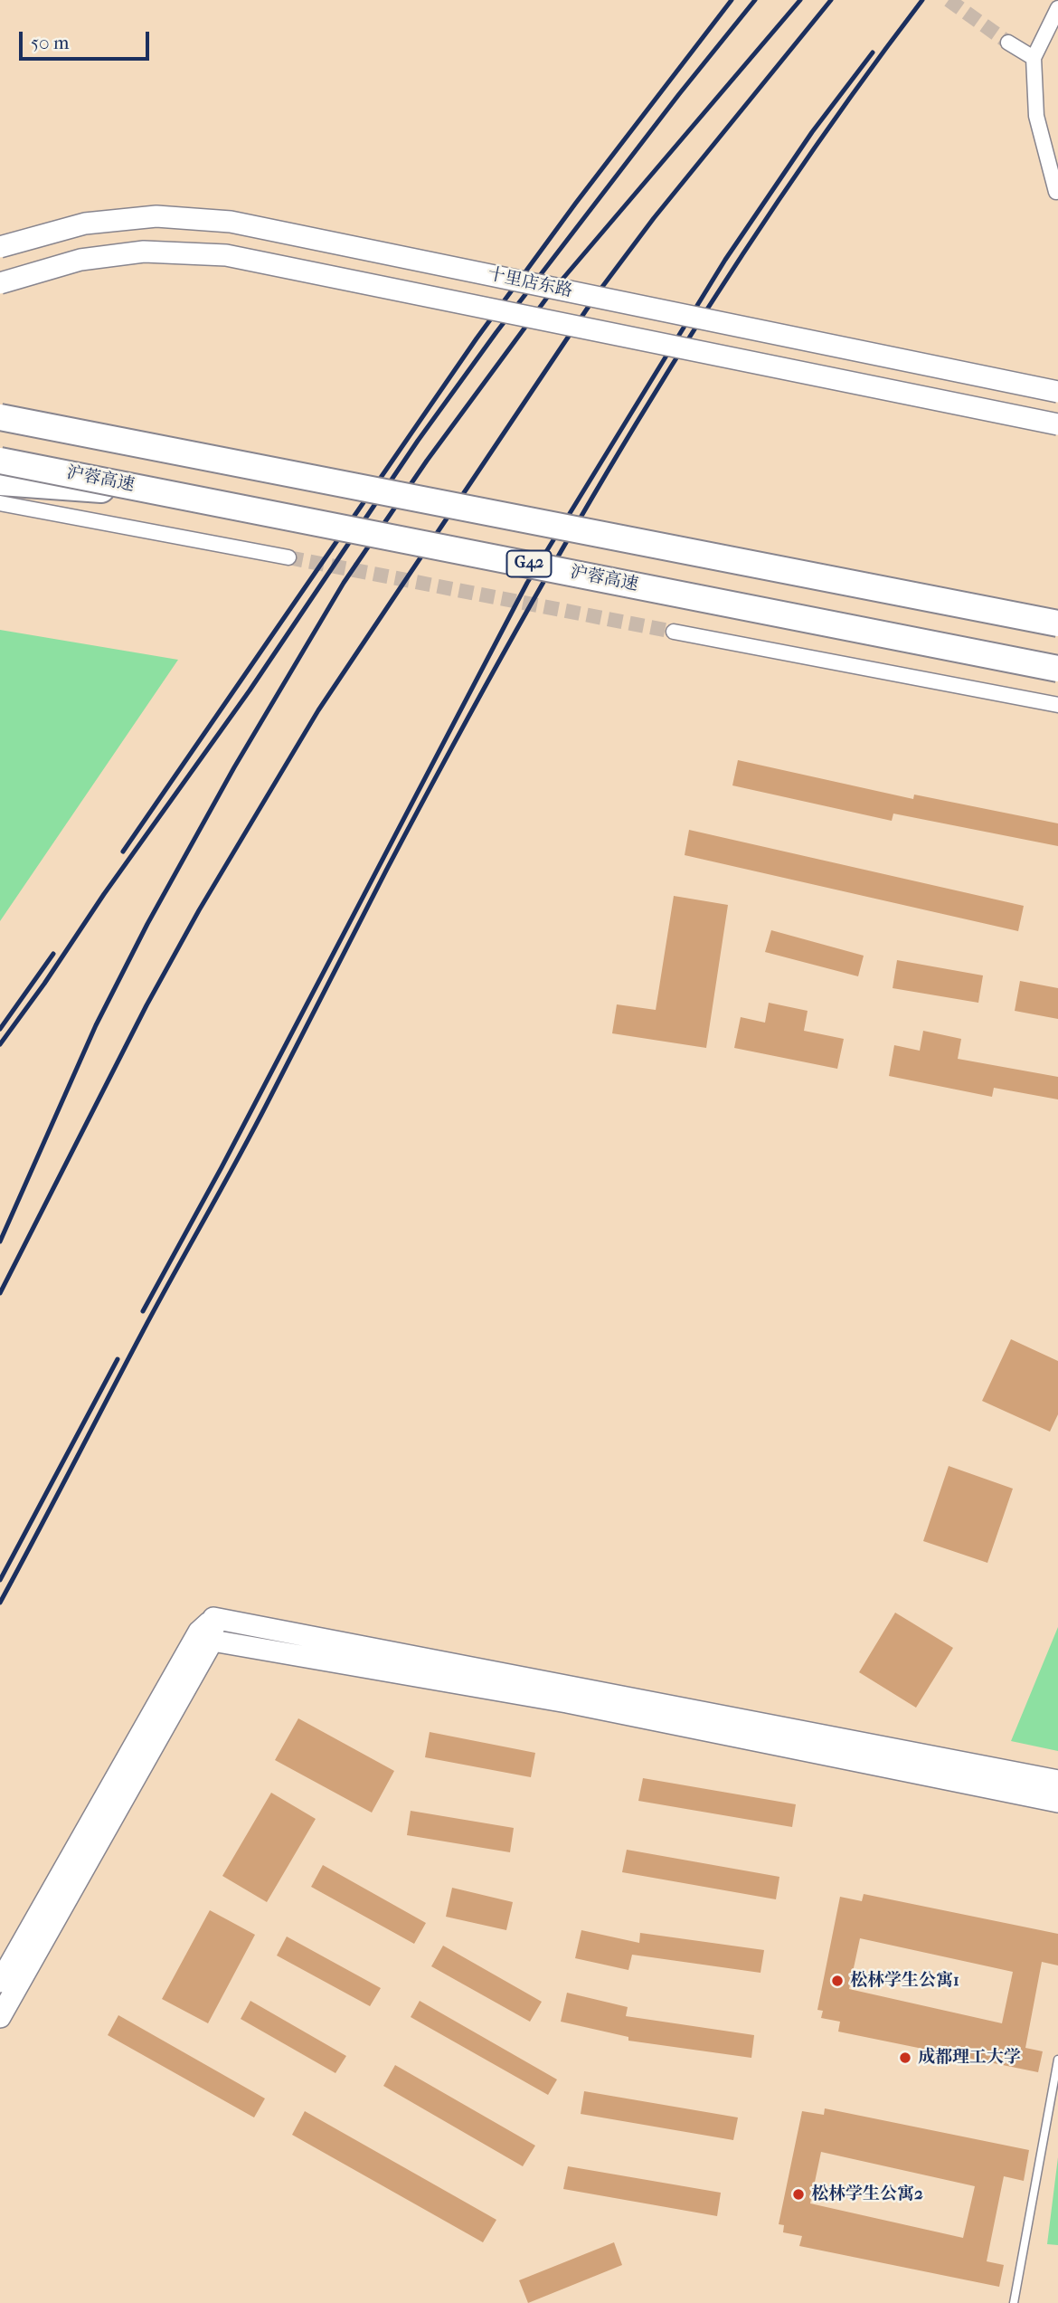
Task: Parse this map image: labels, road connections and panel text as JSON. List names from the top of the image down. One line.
{"streets":{"highway":["沪蓉高速","G42"],"street":["十里店东路"]},"places":["松林学生公寓1","成都理工大学","松林学生公寓2"],"scale_bar":"50 m"}
